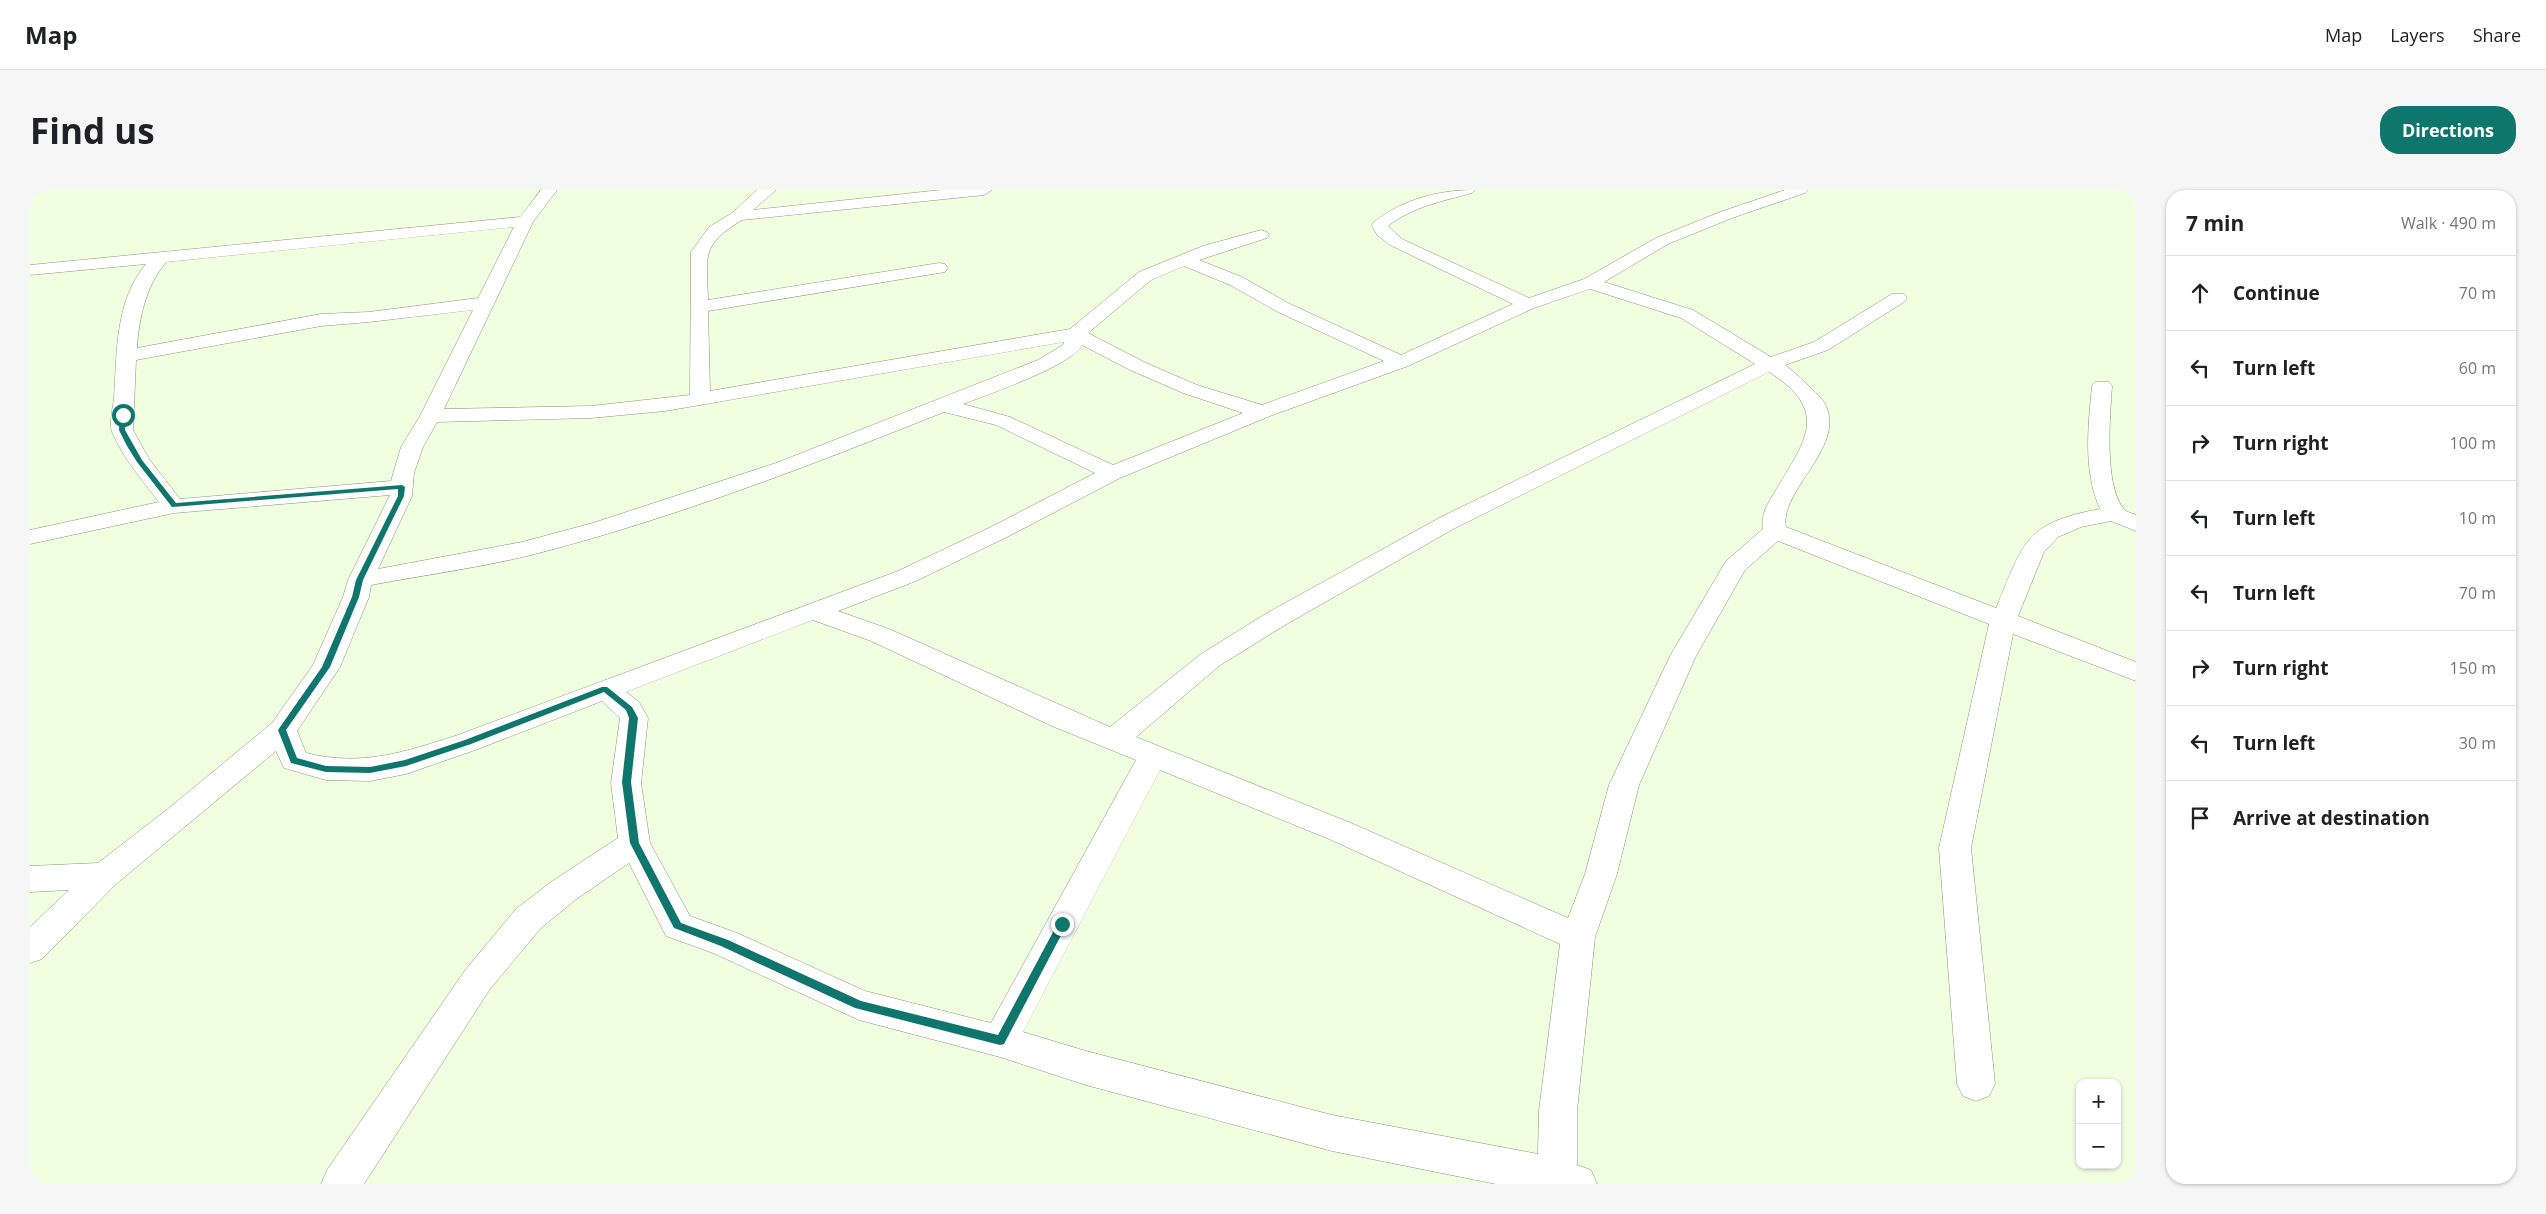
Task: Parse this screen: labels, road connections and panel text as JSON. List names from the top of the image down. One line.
{"page":{"header":"Map","nav":["Map","Layers","Share"],"buttons":"Directions","title":"Find us","heading":["7 min","Walk · 490 m"],"list":[["Continue","70 m"],["Turn left","60 m"],["Turn right","100 m"],["Turn left","10 m"],["Turn left","70 m"],["Turn right","150 m"],["Turn left","30 m"],"Arrive at destination"],"map_buttons":["+","−"]}}
